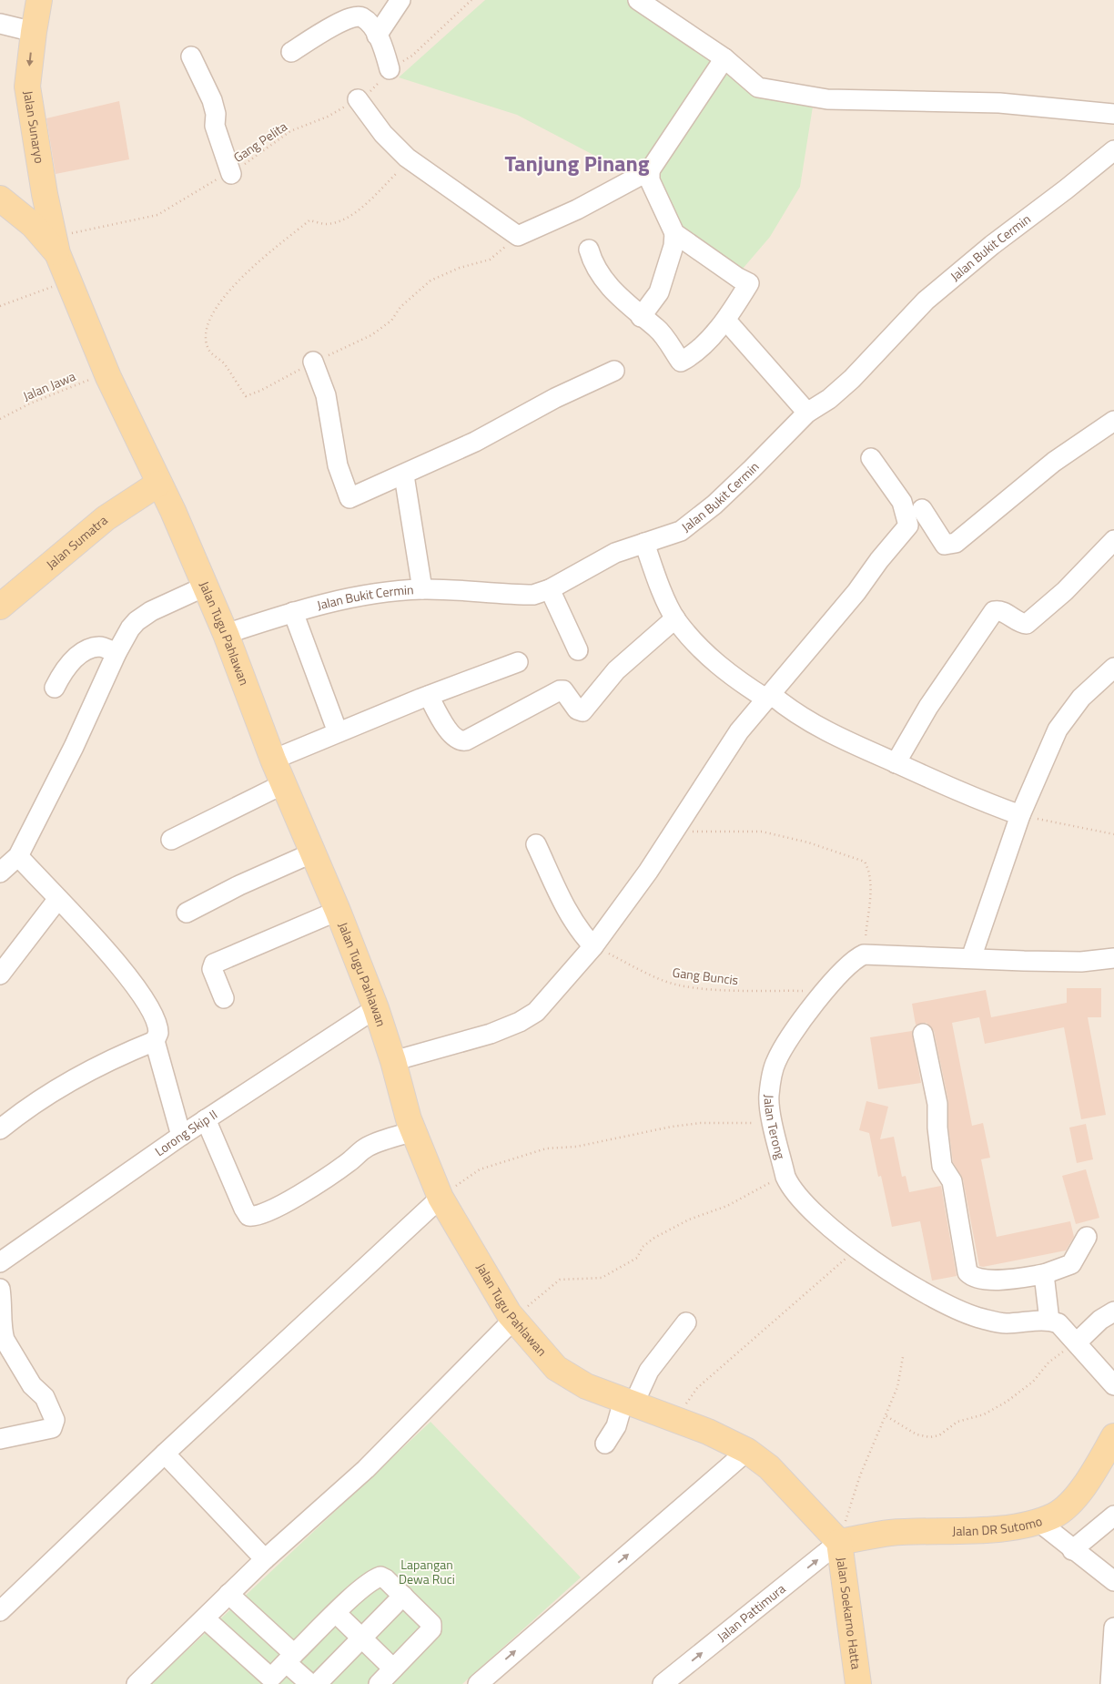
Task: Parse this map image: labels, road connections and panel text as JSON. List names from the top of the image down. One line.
{"streets":{"main road":["Jalan Sunaryo","Jalan Sumatra","Jalan Tugu Pahlawan","Jalan DR Sutomo","Jalan Soekarno Hatta"],"street":["Jalan Bukit Cermin","Jalan Terong","Lorong Skip II","Jalan Pattimura"],"path":["Gang Pelita","Jalan Jawa","Gang Buncis"]},"crossings":[["Jalan Sunaryo","Gang Pelita"],["Jalan Sunaryo","Jalan Tugu Pahlawan"],["Gang Pelita","Jalan Tugu Pahlawan"],["Jalan Bukit Cermin","Jalan Tugu Pahlawan"],["Jalan Jawa","Jalan Tugu Pahlawan"],["Jalan Sumatra","Jalan Tugu Pahlawan"],["Jalan Tugu Pahlawan","Lorong Skip II"],["Jalan Tugu Pahlawan","Jalan DR Sutomo"],["Jalan Tugu Pahlawan","Jalan Pattimura"],["Jalan Tugu Pahlawan","Jalan Soekarno Hatta"],["Gang Buncis","Jalan Terong"],["Jalan DR Sutomo","Jalan Pattimura"],["Jalan DR Sutomo","Jalan Soekarno Hatta"],["Jalan Pattimura","Jalan Soekarno Hatta"]],"one_way":["Jalan Sunaryo"],"districts":["Tanjung Pinang"],"parks":["Lapangan Dewa Ruci"]}
